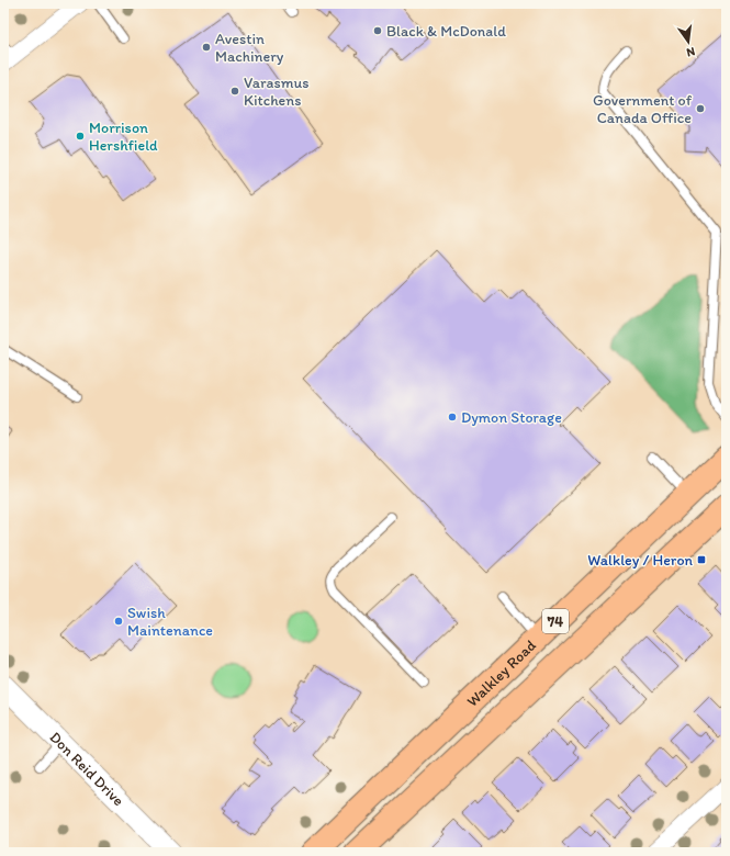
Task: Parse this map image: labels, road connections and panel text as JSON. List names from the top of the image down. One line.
{"streets":{"main road":["74","Walkley Road"],"street":["Don Reid Drive"]},"places":{"other":["Black & McDonald","Avestin Machinery","Varasmus Kitchens","Government of Canada Office","Morrison Hershfield","Dymon Storage","Swish Maintenance"],"transit":["Walkley / Heron"]},"north":"bottom"}
